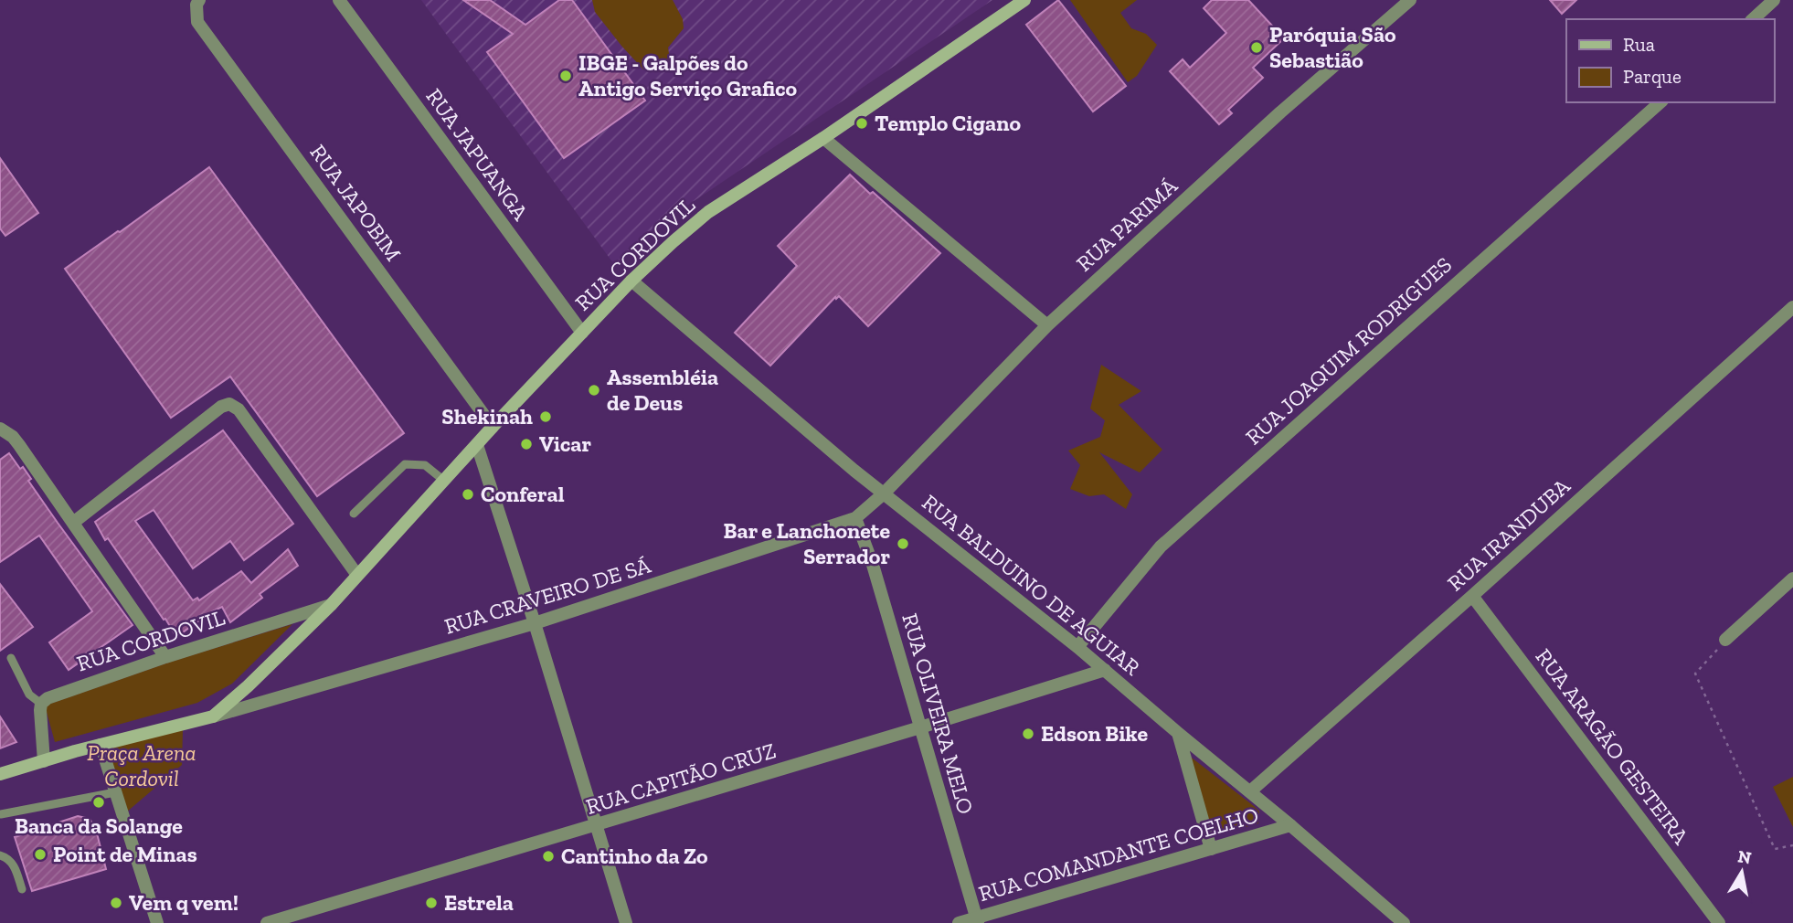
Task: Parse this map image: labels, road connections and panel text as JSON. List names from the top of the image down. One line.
{"streets":{"main road":["RUA CORDOVIL"],"street":["RUA JAPUANGA","RUA JAPOBIM","RUA PARIMÁ","RUA JOAQUIM RODRIGUES","RUA IRANDUBA","RUA BALDUINO DE AGUIAR","RUA CRAVEIRO DE SÁ","RUA OLIVEIRA MELO","RUA ARAGÃO GESTEIRA","RUA CAPITÃO CRUZ","RUA COMANDANTE COELHO"]},"crossings":[["RUA JAPUANGA","RUA CORDOVIL"],["RUA JAPOBIM","RUA CORDOVIL"],["RUA PARIMÁ","RUA BALDUINO DE AGUIAR"],["RUA PARIMÁ","RUA CRAVEIRO DE SÁ"],["RUA CORDOVIL","RUA BALDUINO DE AGUIAR"],["RUA CORDOVIL","RUA CRAVEIRO DE SÁ"],["RUA JOAQUIM RODRIGUES","RUA BALDUINO DE AGUIAR"],["RUA IRANDUBA","RUA BALDUINO DE AGUIAR"],["RUA IRANDUBA","RUA ARAGÃO GESTEIRA"],["RUA BALDUINO DE AGUIAR","RUA CRAVEIRO DE SÁ"],["RUA BALDUINO DE AGUIAR","RUA CAPITÃO CRUZ"],["RUA BALDUINO DE AGUIAR","RUA COMANDANTE COELHO"],["RUA CRAVEIRO DE SÁ","RUA OLIVEIRA MELO"],["RUA OLIVEIRA MELO","RUA CAPITÃO CRUZ"],["RUA OLIVEIRA MELO","RUA COMANDANTE COELHO"]],"parks":["Praça Arena Cordovil"],"places":["Paróquia São Sebastião","IBGE - Galpões do Antigo Serviço Grafico","Templo Cigano","Assembléia de Deus","Shekinah","Vicar","Conferal","Bar e Lanchonete Serrador","Edson Bike","Banca da Solange","Point de Minas","Cantinho da Zo","Vem q vem!","Estrela"],"legend":["Rua","Parque"],"north":"top"}
